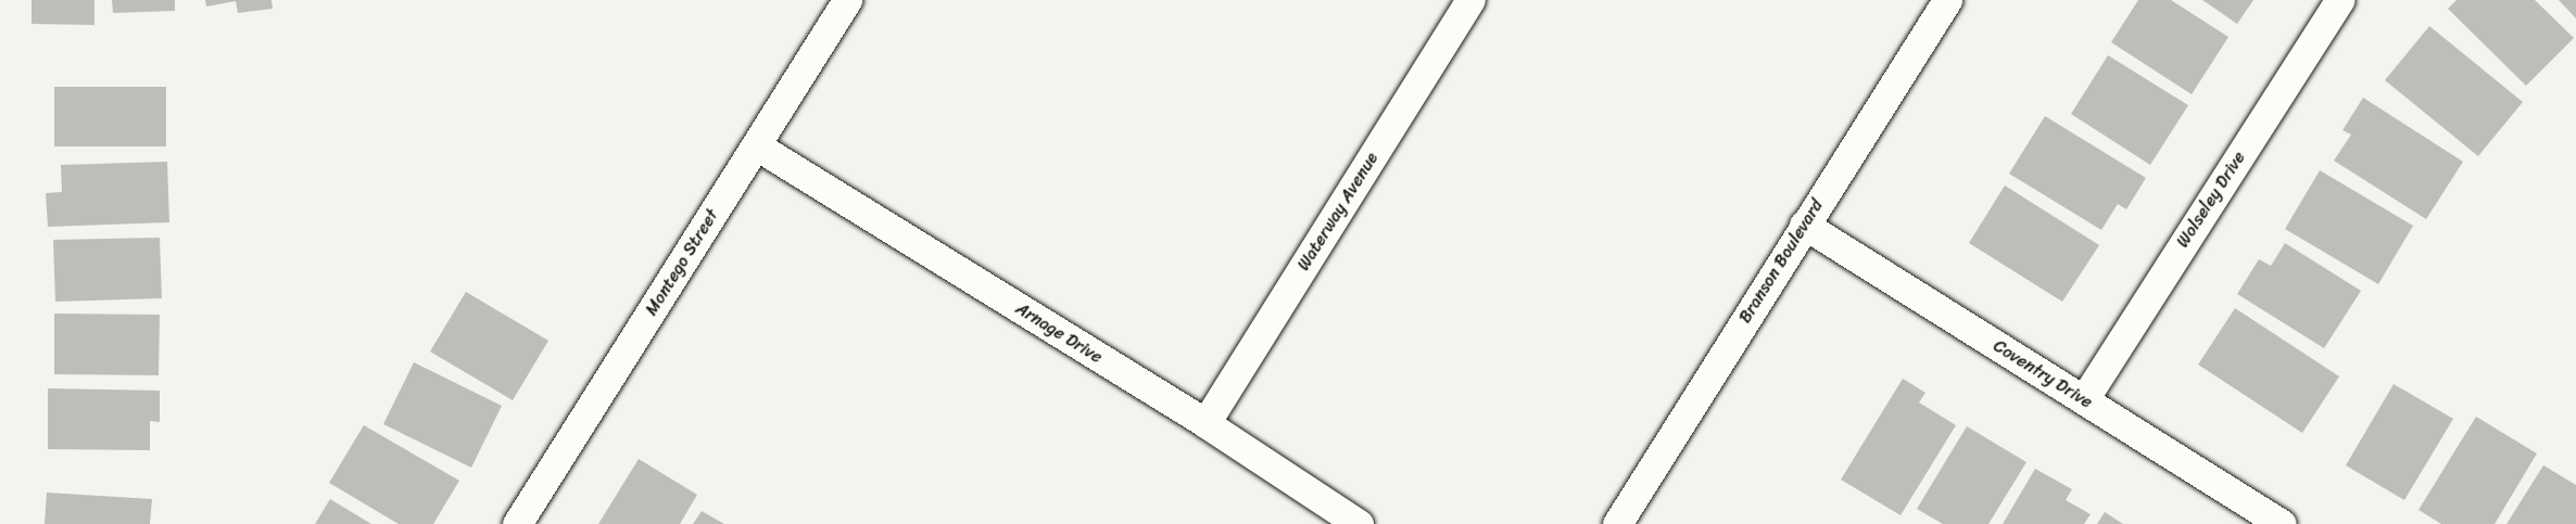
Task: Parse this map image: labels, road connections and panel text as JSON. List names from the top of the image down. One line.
{"streets":{"street":["Wolseley Drive","Waterway Avenue","Branson Boulevard","Montego Street","Arnage Drive","Coventry Drive"]},"crossings":[["Wolseley Drive","Coventry Drive"],["Waterway Avenue","Arnage Drive"],["Branson Boulevard","Coventry Drive"],["Montego Street","Arnage Drive"]]}
